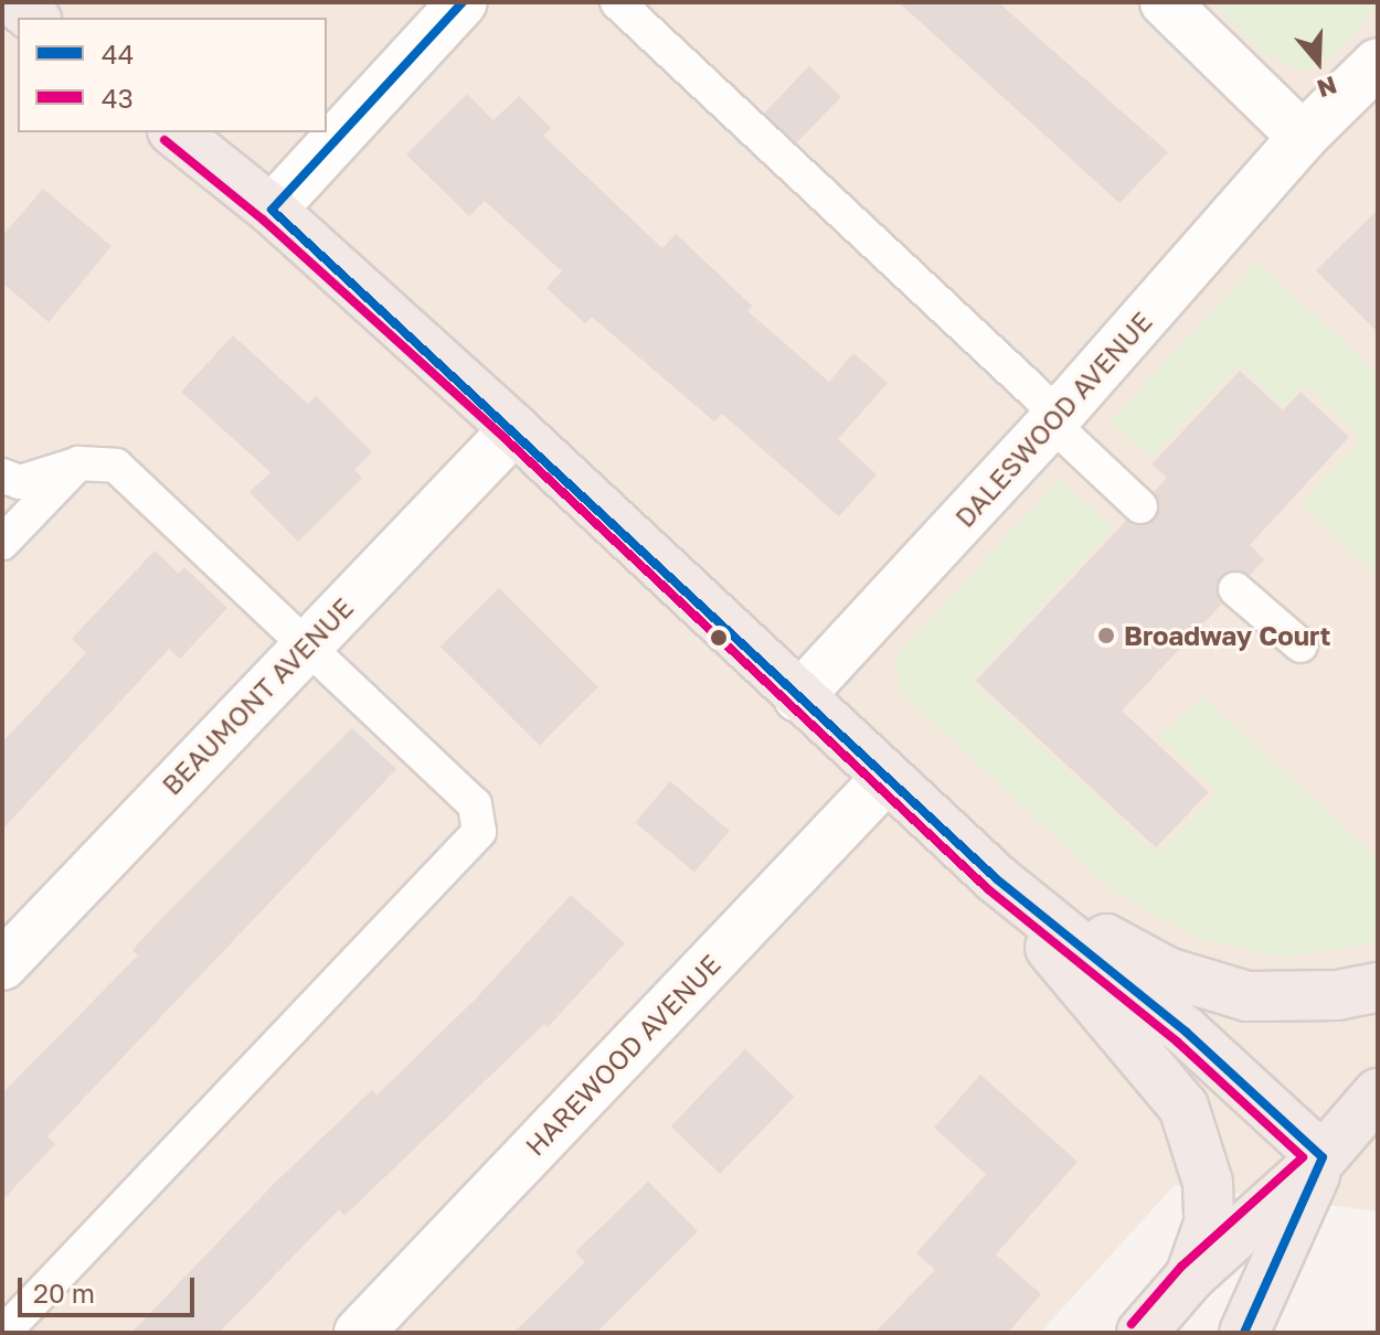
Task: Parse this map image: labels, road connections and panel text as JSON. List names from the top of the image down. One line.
{"streets":{"street":["DALESWOOD AVENUE","BEAUMONT AVENUE","HAREWOOD AVENUE"]},"places":["Broadway Court"],"lines":["transit line 44","transit line 43"],"legend":["44","43"],"scale_bar":"20 m","north":"bottom"}
